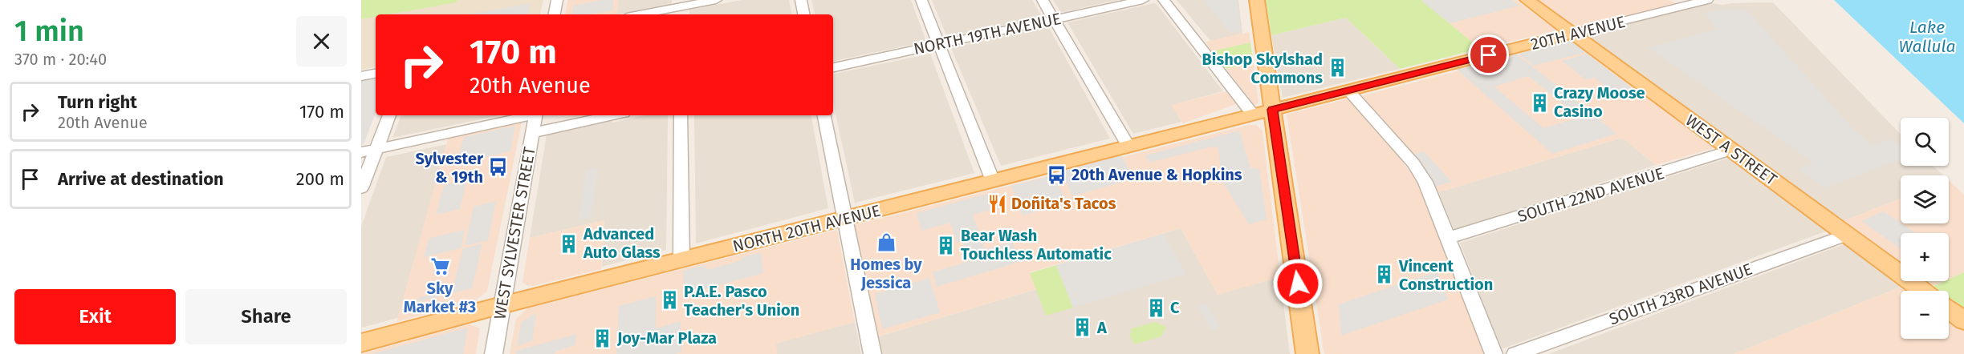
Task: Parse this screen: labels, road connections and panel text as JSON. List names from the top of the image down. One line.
{"streets":{"main road":["20TH AVENUE","WEST A STREET","NORTH 20TH AVENUE"],"street":["NORTH 19TH AVENUE","SOUTH 22ND AVENUE","WEST SYLVESTER STREET","SOUTH 23RD AVENUE"]},"crossings":[["20TH AVENUE","WEST A STREET"],["20TH AVENUE","NORTH 20TH AVENUE"],["WEST A STREET","SOUTH 22ND AVENUE"],["WEST A STREET","SOUTH 23RD AVENUE"],["NORTH 20TH AVENUE","WEST SYLVESTER STREET"]],"water":["Lake Wallula"],"places":{"building":["Bishop Skylshad Commons","Crazy Moose Casino","Advanced Auto Glass","Bear Wash Touchless Automatic","Vincent Construction","P.A.E. Pasco Teacher's Union","C","A","Joy-Mar Plaza"],"bus stop":["Sylvester & 19th","20th Avenue & Hopkins"],"restaurant":["Doñita's Tacos"],"shop":["Homes by Jessica"],"supermarket":["Sky Market #3"]},"page":{"heading":["1 min","370 m · 20:40"],"turn":["170 m","20th Avenue"],"list":[{"name":"Turn right","note":"20th Avenue","value":"170 m"},{"name":"Arrive at destination","value":"200 m"}],"map_buttons":["+","−"],"buttons":["Exit","Share"]}}
